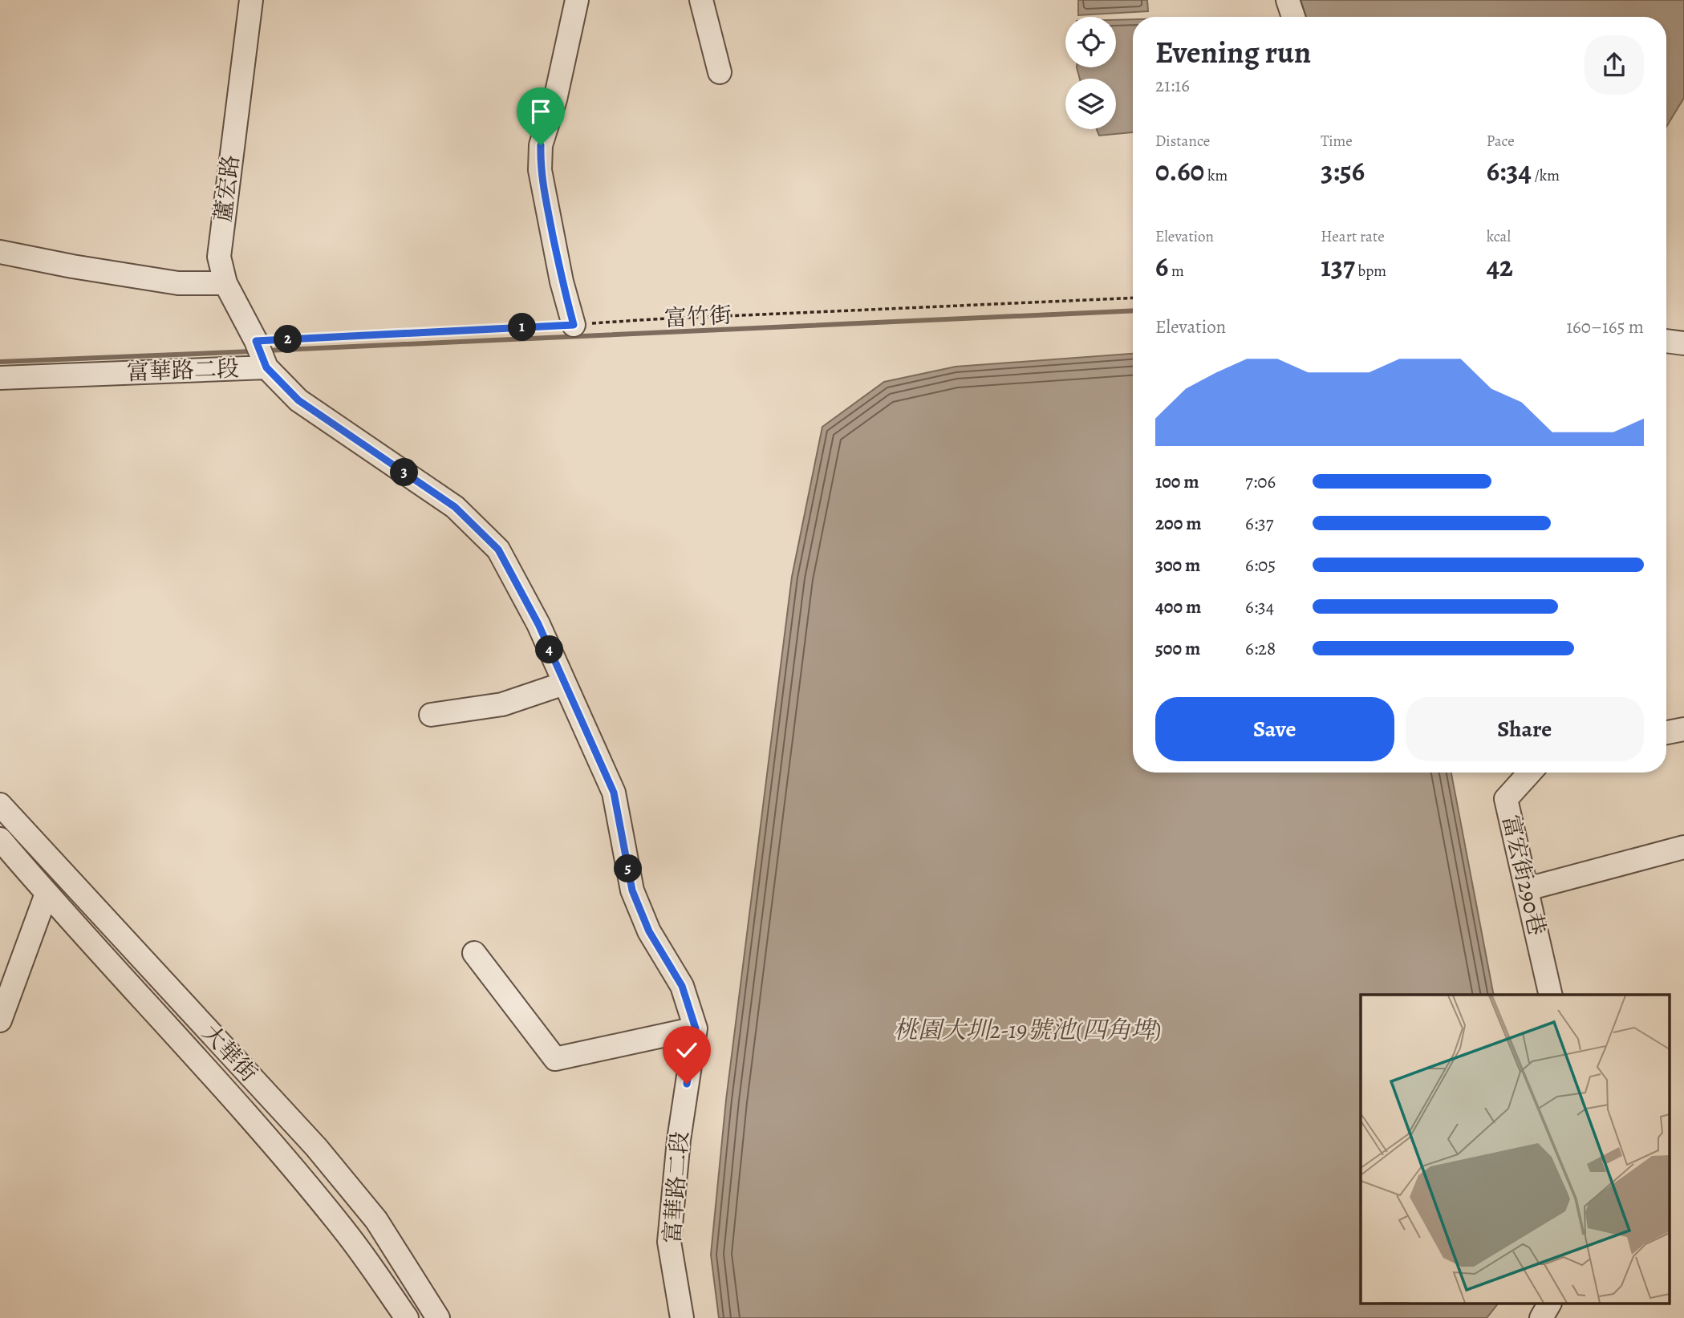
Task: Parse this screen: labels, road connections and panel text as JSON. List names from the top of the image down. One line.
{"streets":{"street":["蘆宏路","富華路二段","富宏街290巷","大華街"],"path":["富竹街"]},"crossings":[["蘆宏路","富竹街"],["蘆宏路","富華路二段"],["富竹街","富華路二段"]],"water":["桃園大圳2-19號池(四角埤)"],"page":{"heading":["Evening run","21:16"],"stats":[["Distance","0.60 km"],["Time","3:56"],["Pace","6:34 /km"],["Elevation","6 m"],["Heart rate","137 bpm"],["kcal","42"]],"chart":["Elevation","160–165 m"],"pins":["1","2","3","4","5"],"list":[{"name":"100 m","note":"7:06"},{"name":"200 m","note":"6:37"},{"name":"300 m","note":"6:05"},{"name":"400 m","note":"6:34"},{"name":"500 m","note":"6:28"}],"buttons":["Save","Share"]}}
